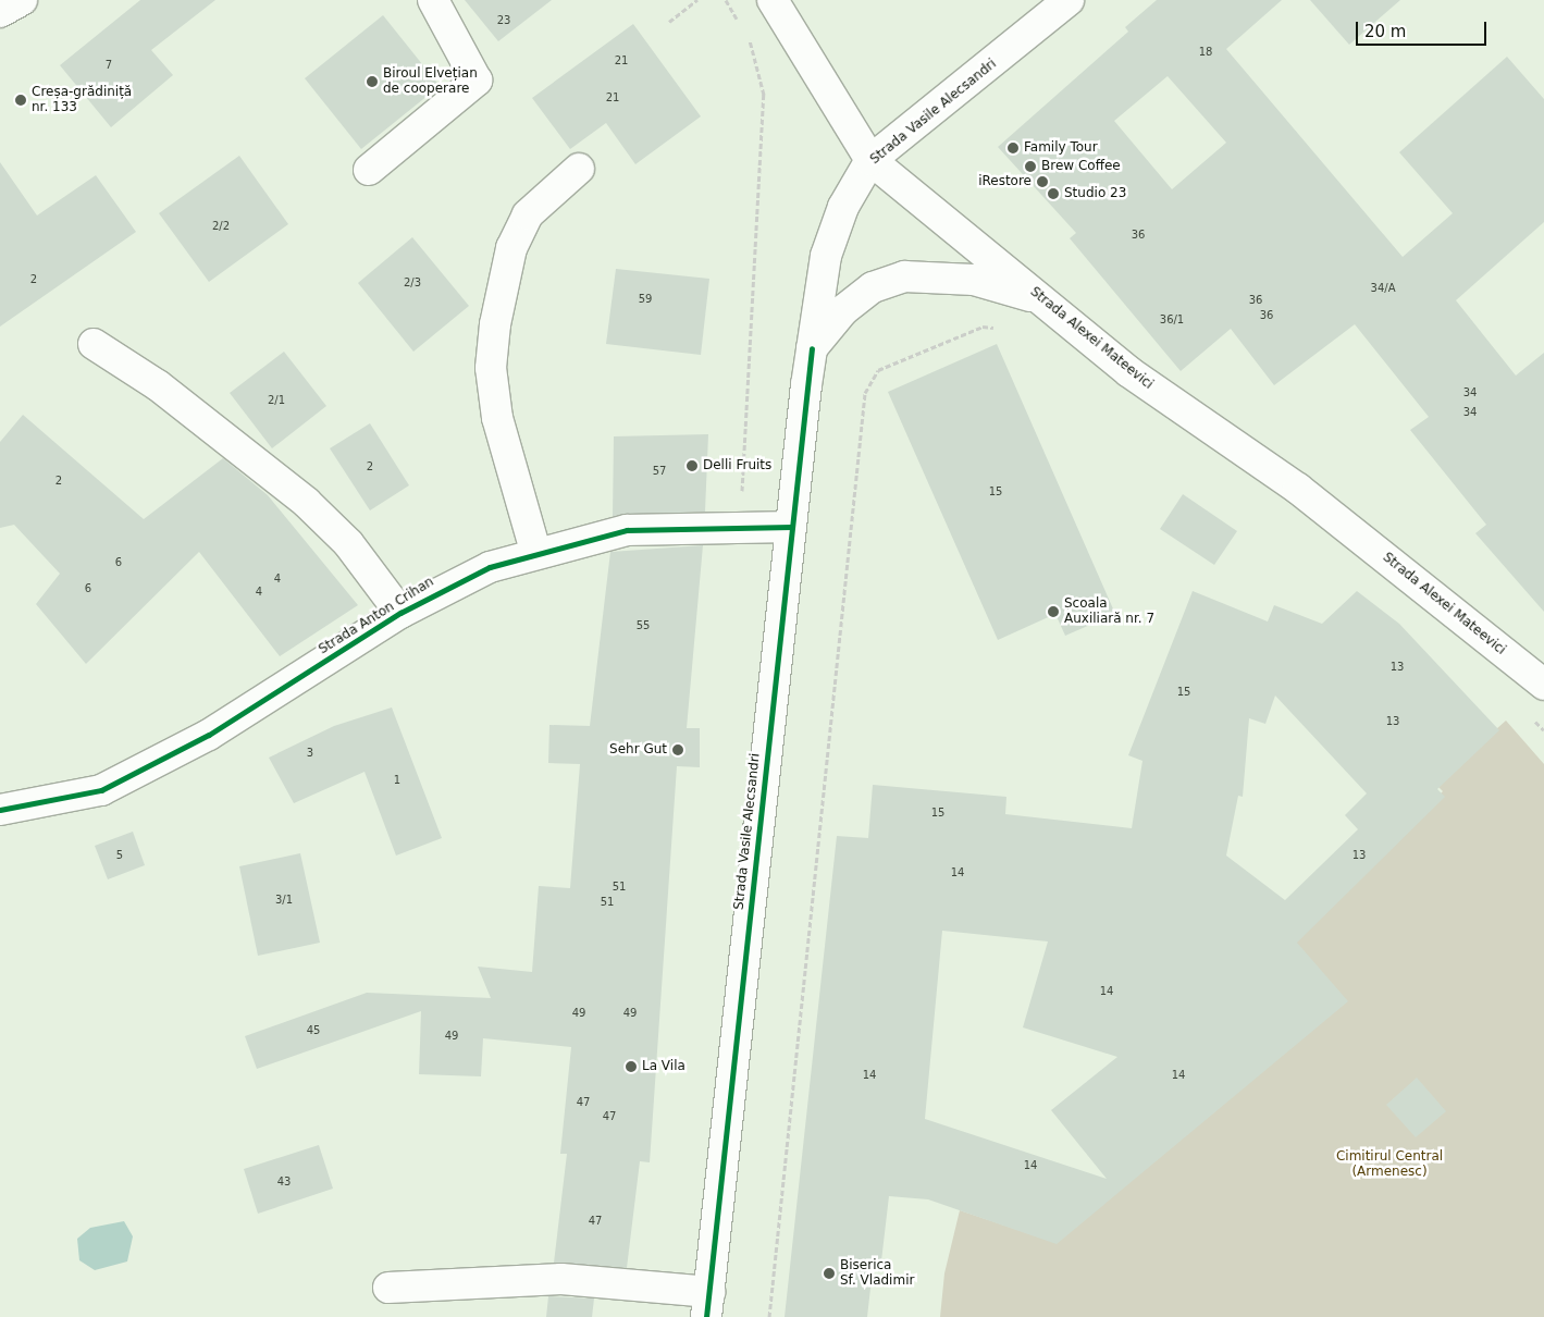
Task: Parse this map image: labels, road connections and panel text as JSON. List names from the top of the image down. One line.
{"streets":{"main road":["Strada Vasile Alecsandri","Strada Alexei Mateevici","Strada Anton Crihan"]},"crossings":[["Strada Vasile Alecsandri","Strada Alexei Mateevici"],["Strada Vasile Alecsandri","Strada Anton Crihan"]],"parks":["Cimitirul Central (Armenesc)"],"places":["Biroul Elvețian de cooperare","Creșa-grădiniță nr. 133","Family Tour","Brew Coffee","iRestore","Studio 23","Delli Fruits","Școala Auxiliară nr. 7","Sehr Gut","La Vila","Biserica Sf. Vladimir"],"house_numbers":["23","18","21","7","21","2/2","36","2","2/3","34/A","59","36","36","36/1","34","2/1","34","2","57","2","15","6","4","6","4","55","13","15","13","3","1","15","5","13","14","51","3/1","51","14","49","49","45","49","14","14","47","47","14","43","47"],"scale_bar":"20 m"}
